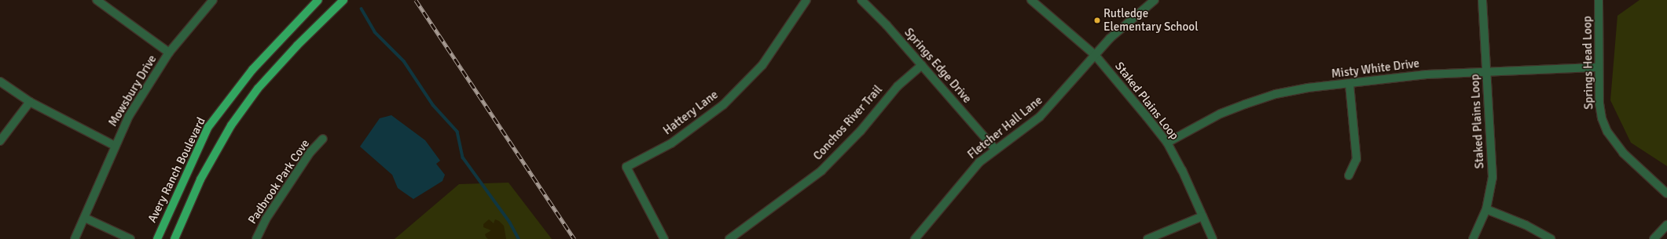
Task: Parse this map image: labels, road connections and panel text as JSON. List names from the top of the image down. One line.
{"streets":{"main road":["Avery Ranch Boulevard"],"street":["Springs Head Loop","Springs Edge Drive","Misty White Drive","Mowsbury Drive","Staked Plains Loop","Hattery Lane","Conchos River Trail","Fletcher Hall Lane","Padbrook Park Cove"]},"crossings":[["Springs Head Loop","Misty White Drive"],["Springs Edge Drive","Conchos River Trail"],["Springs Edge Drive","Fletcher Hall Lane"],["Misty White Drive","Staked Plains Loop"],["Staked Plains Loop","Fletcher Hall Lane"]],"places":["Rutledge Elementary School"]}
